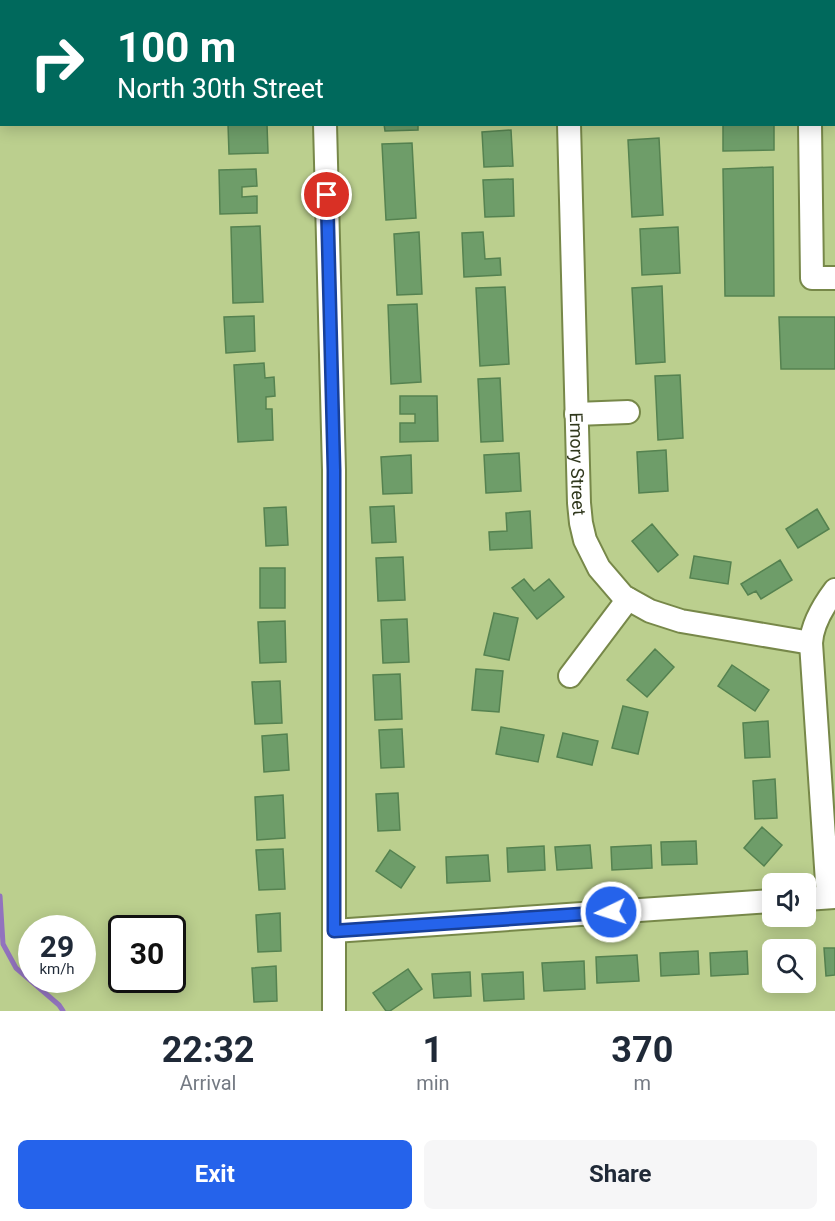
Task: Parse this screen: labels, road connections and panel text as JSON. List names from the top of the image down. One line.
{"streets":{"street":["Emory Street"]},"page":{"turn":["100 m","North 30th Street"],"speed":"29 km/h","limit":"30","eta":["22:32","Arrival","1","min","370","m"],"buttons":["Exit","Share"]}}
